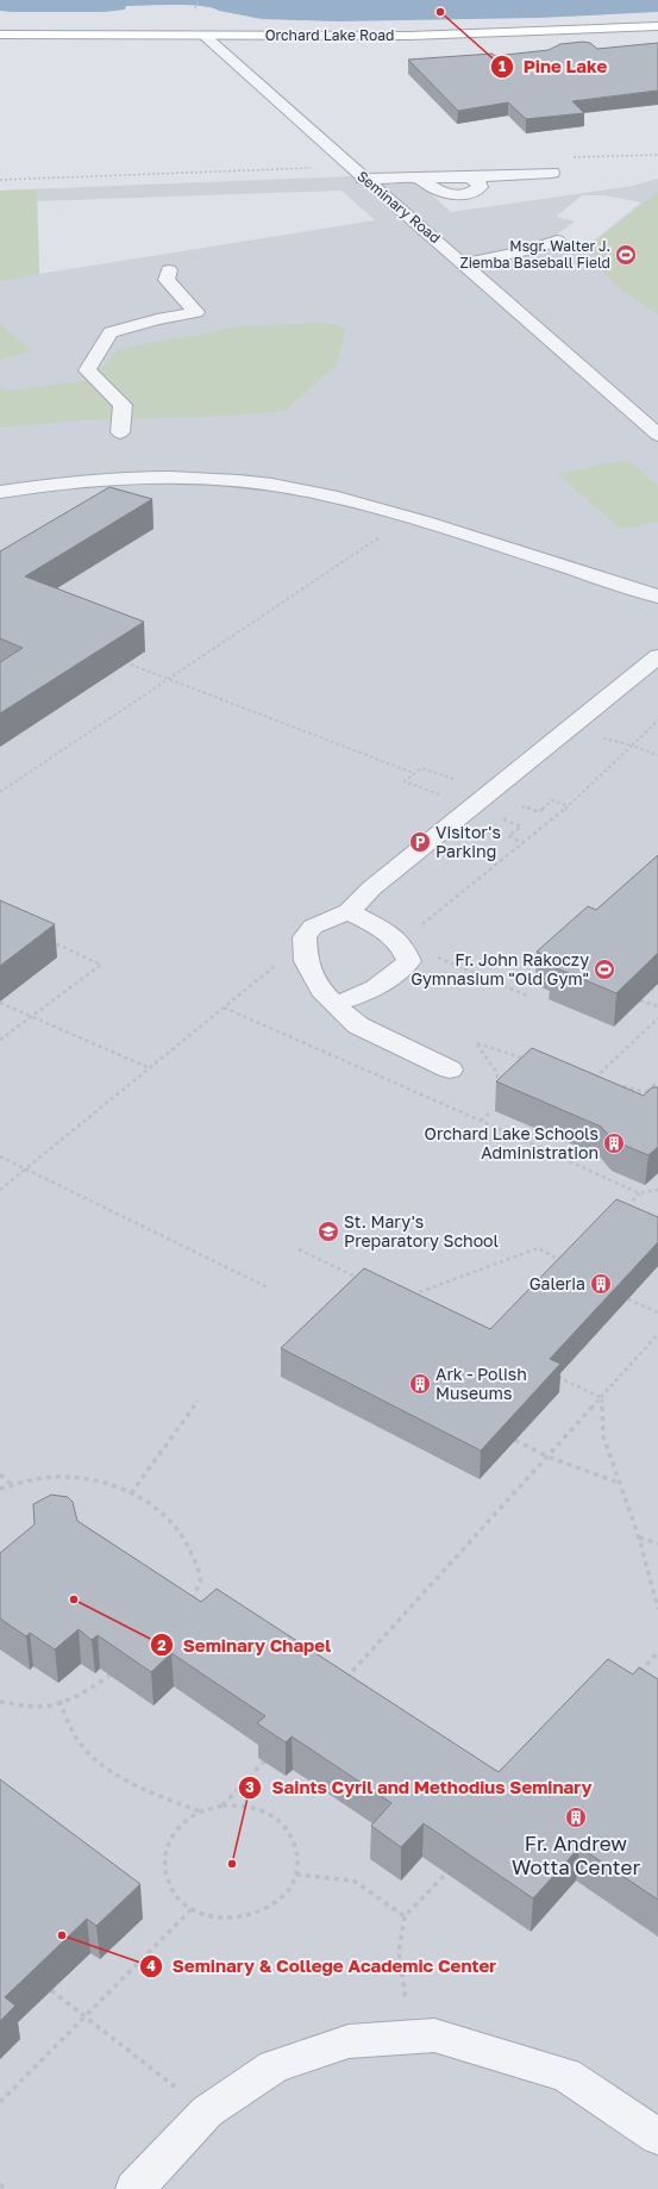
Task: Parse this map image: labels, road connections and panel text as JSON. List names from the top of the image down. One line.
{"streets":{"main road":["Orchard Lake Road"],"street":["Seminary Road"]},"crossings":[["Orchard Lake Road","Seminary Road"]],"places":{"other":["Pine Lake","Seminary Chapel","Saints Cyril and Methodius Seminary","Seminary & College Academic Center"],"sports":["Msgr. Walter J. Ziemba Baseball Field","Fr. John Rakoczy Gymnasium \"Old Gym\""],"parking":["Visitor's Parking"],"building":["Orchard Lake Schools Administration","Galeria","Ark - Polish Museums","Fr. Andrew Wotta Center"],"school or university":["St. Mary's Preparatory School"]}}
